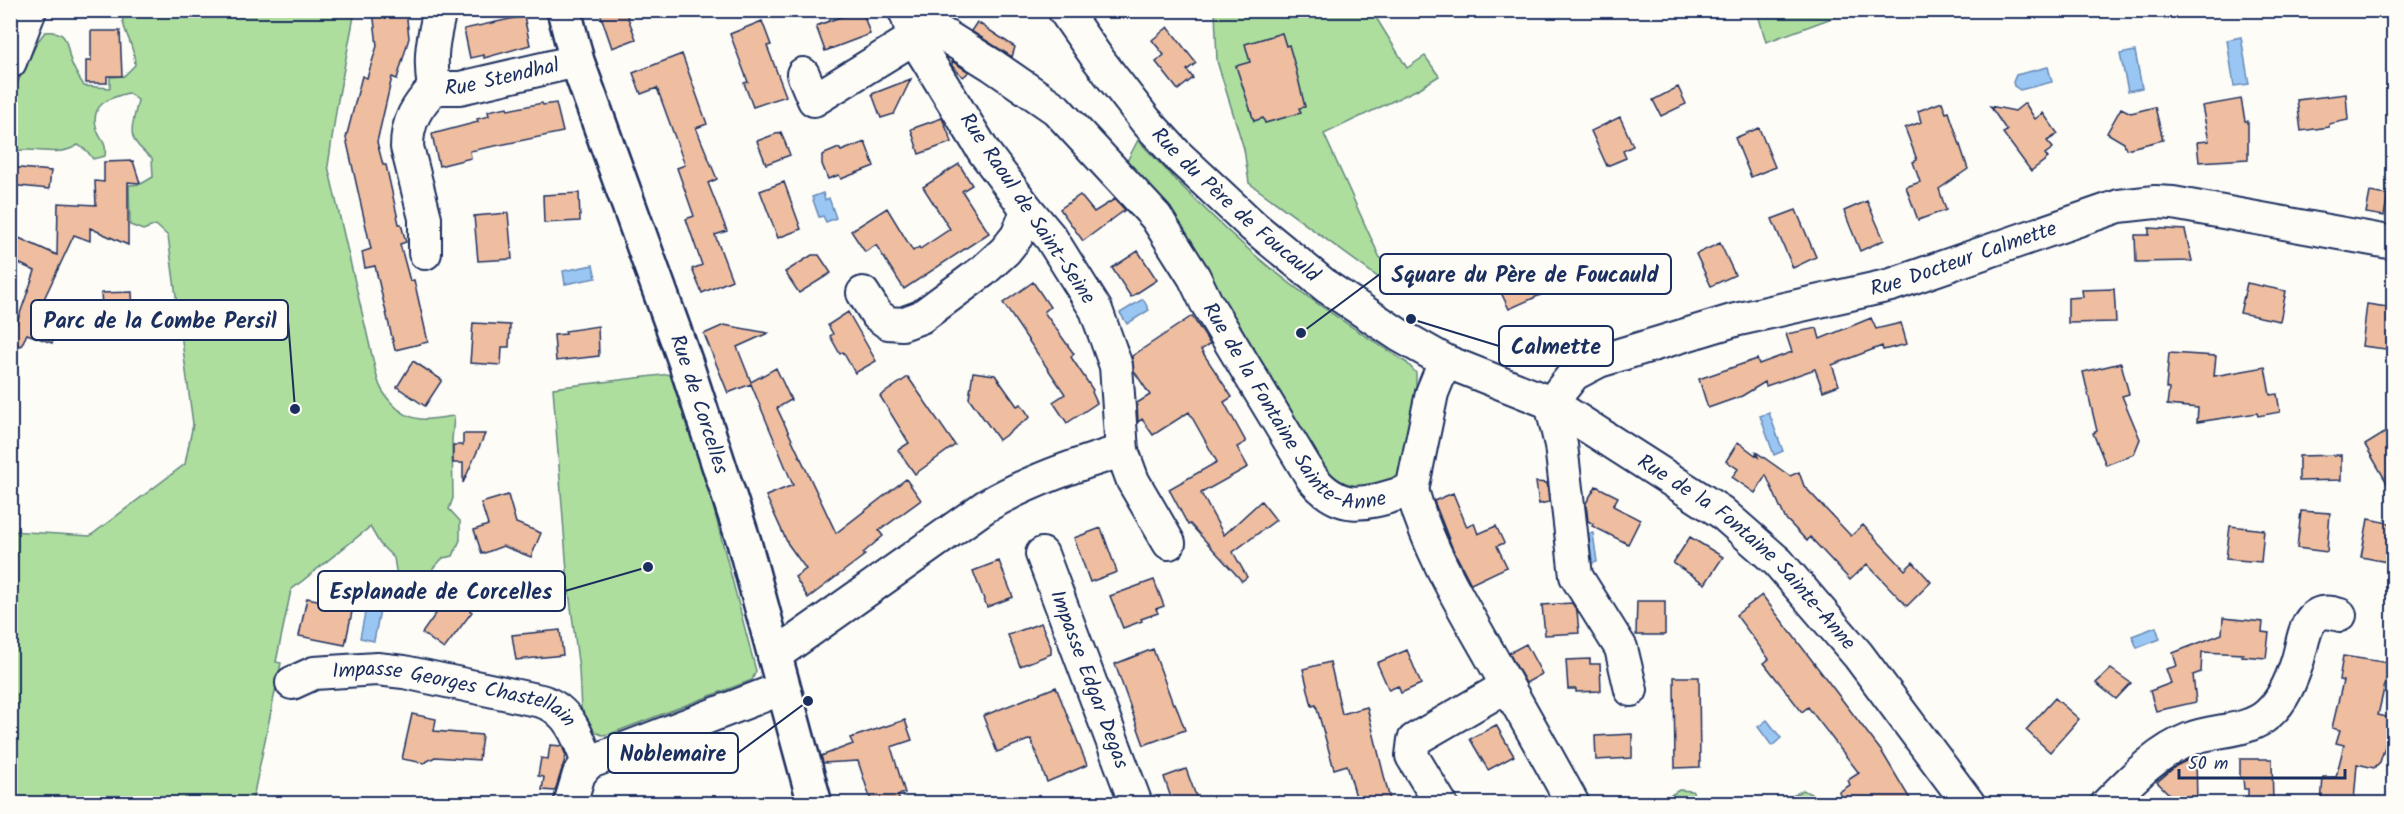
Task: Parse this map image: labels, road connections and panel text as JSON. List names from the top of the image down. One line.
{"streets":{"main road":["Rue de Corcelles"],"street":["Rue Stendhal","Rue du Père de Foucauld","Rue Raoul de Saint-Seine","Rue Docteur Calmette","Rue de la Fontaine Sainte-Anne","Impasse Edgar Degas","Impasse Georges Chastellain"]},"crossings":[["Rue Stendhal","Rue de Corcelles"],["Rue du Père de Foucauld","Rue de la Fontaine Sainte-Anne"],["Rue Raoul de Saint-Seine","Rue de la Fontaine Sainte-Anne"],["Rue Docteur Calmette","Rue de la Fontaine Sainte-Anne"]],"places":["Calmette","Square du Père de Foucauld","Parc de la Combe Persil","Esplanade de Corcelles","Noblemaire"],"scale_bar":"50 m"}
